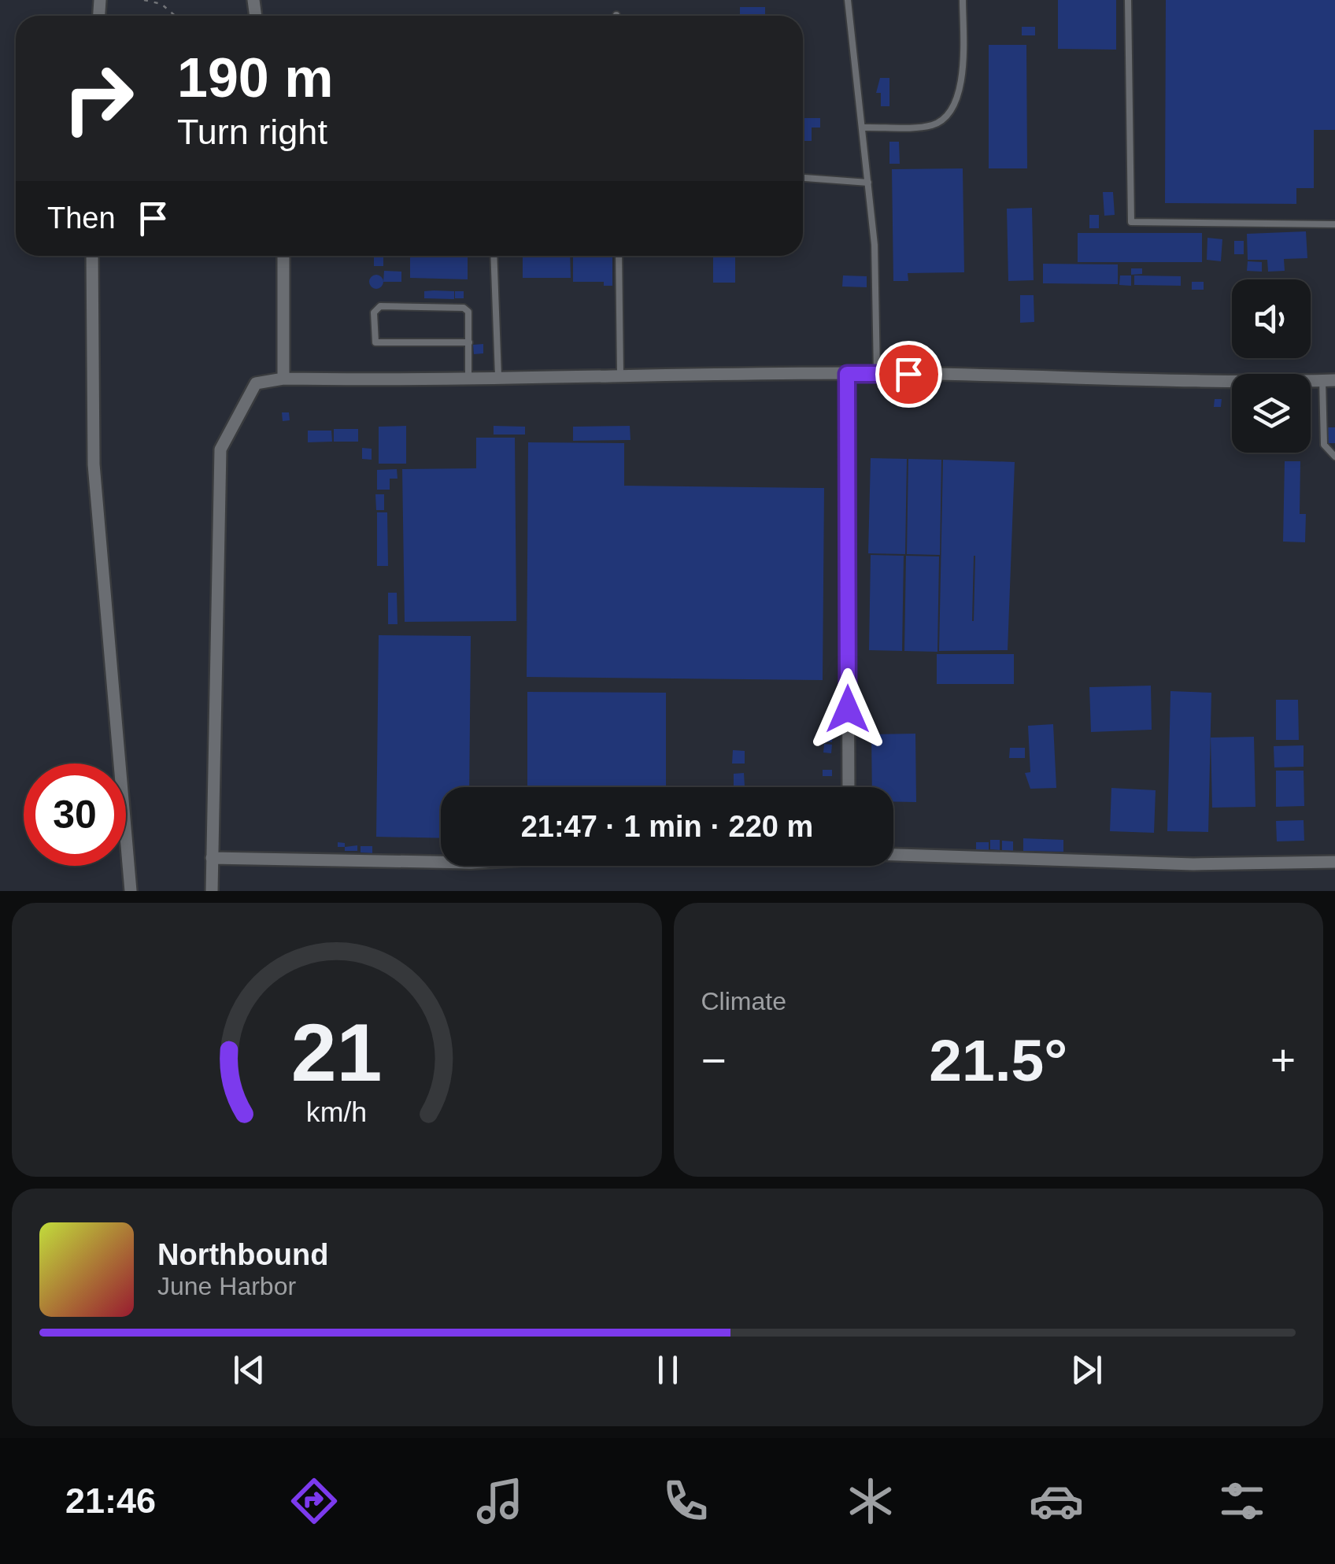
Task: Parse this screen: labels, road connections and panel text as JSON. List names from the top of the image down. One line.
{"page":{"turn":["190 m","Turn right"],"then":"Then","limit":"30","trip":"21:47 · 1 min · 220 m","tile":"Climate","heat":["−","21.5°","+"],"song":["Northbound","June Harbor"],"tabs":"21:46","gauge":["21","km/h"]}}
